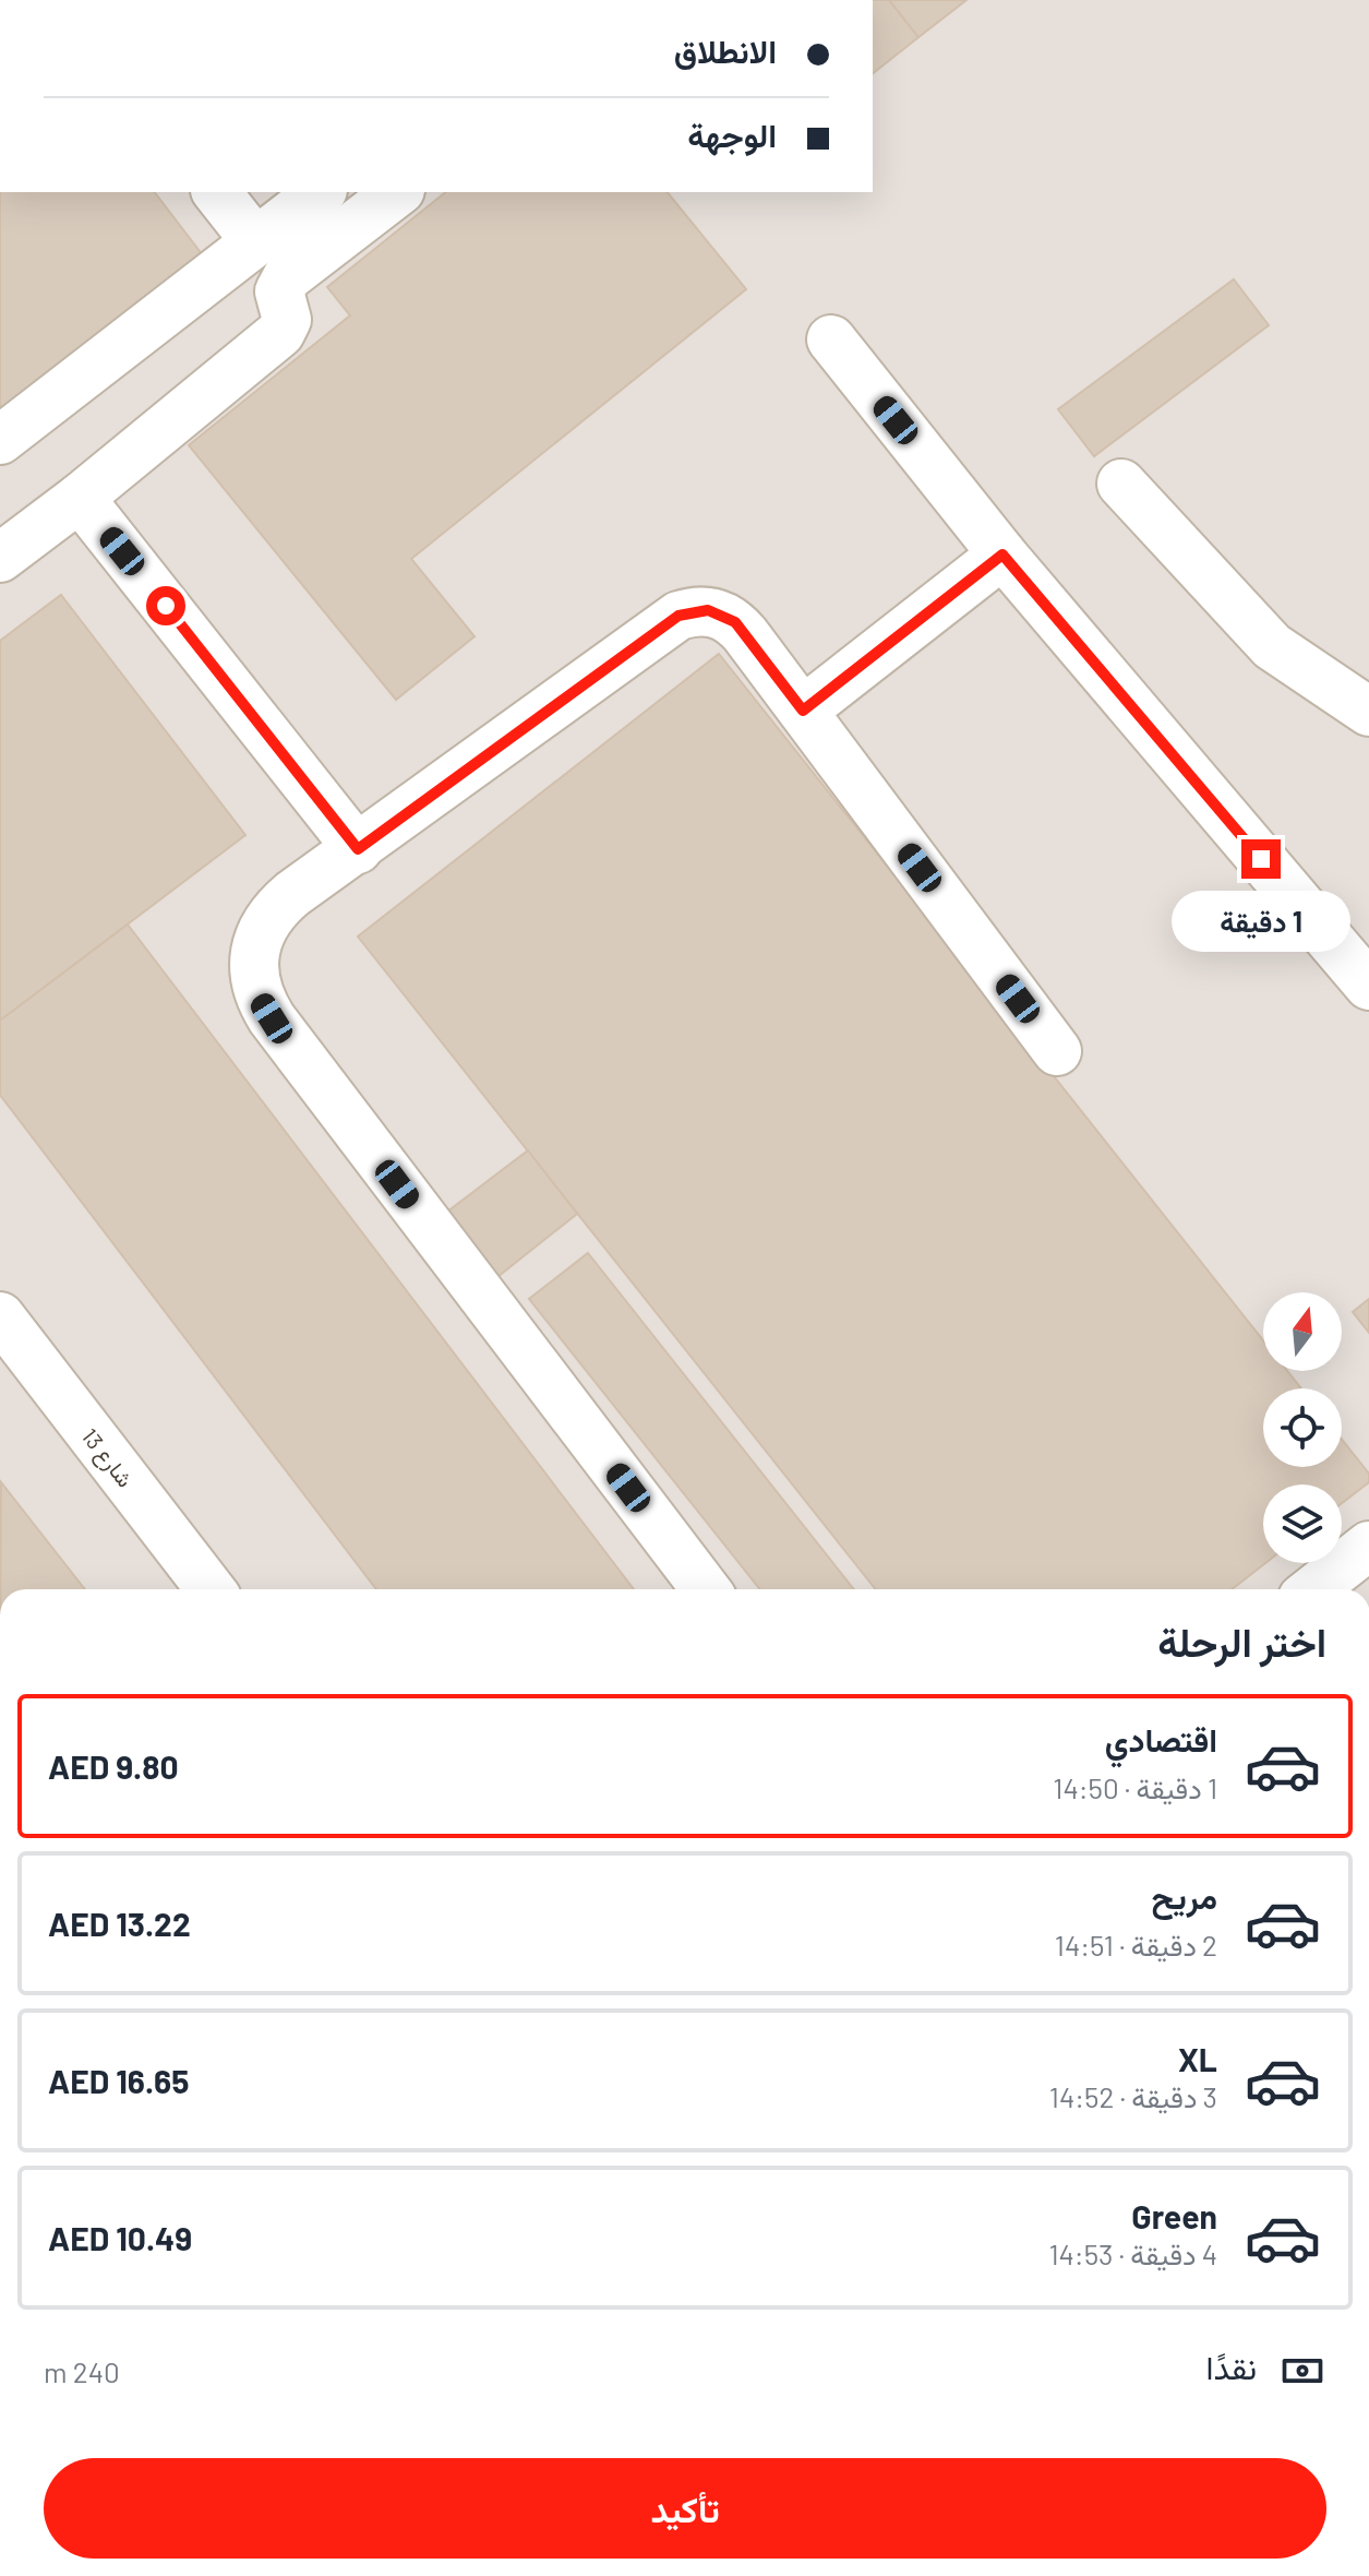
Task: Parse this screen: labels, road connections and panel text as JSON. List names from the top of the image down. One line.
{"streets":{"street":["شارع 13"]},"north":"top","page":{"banner":["الانطلاق","الوجهة"],"bubble":"1 دقيقة","heading":"اختر الرحلة","list":[{"name":"اقتصادي","note":"1 دقيقة · 14:50","value":"AED 9.80"},{"name":"مريح","note":"2 دقيقة · 14:51","value":"AED 13.22"},{"name":"XL","note":"3 دقيقة · 14:52","value":"AED 16.65"},{"name":"Green","note":"4 دقيقة · 14:53","value":"AED 10.49"}],"pay":["نقدًا","240 m"],"buttons":"تأكيد"}}
